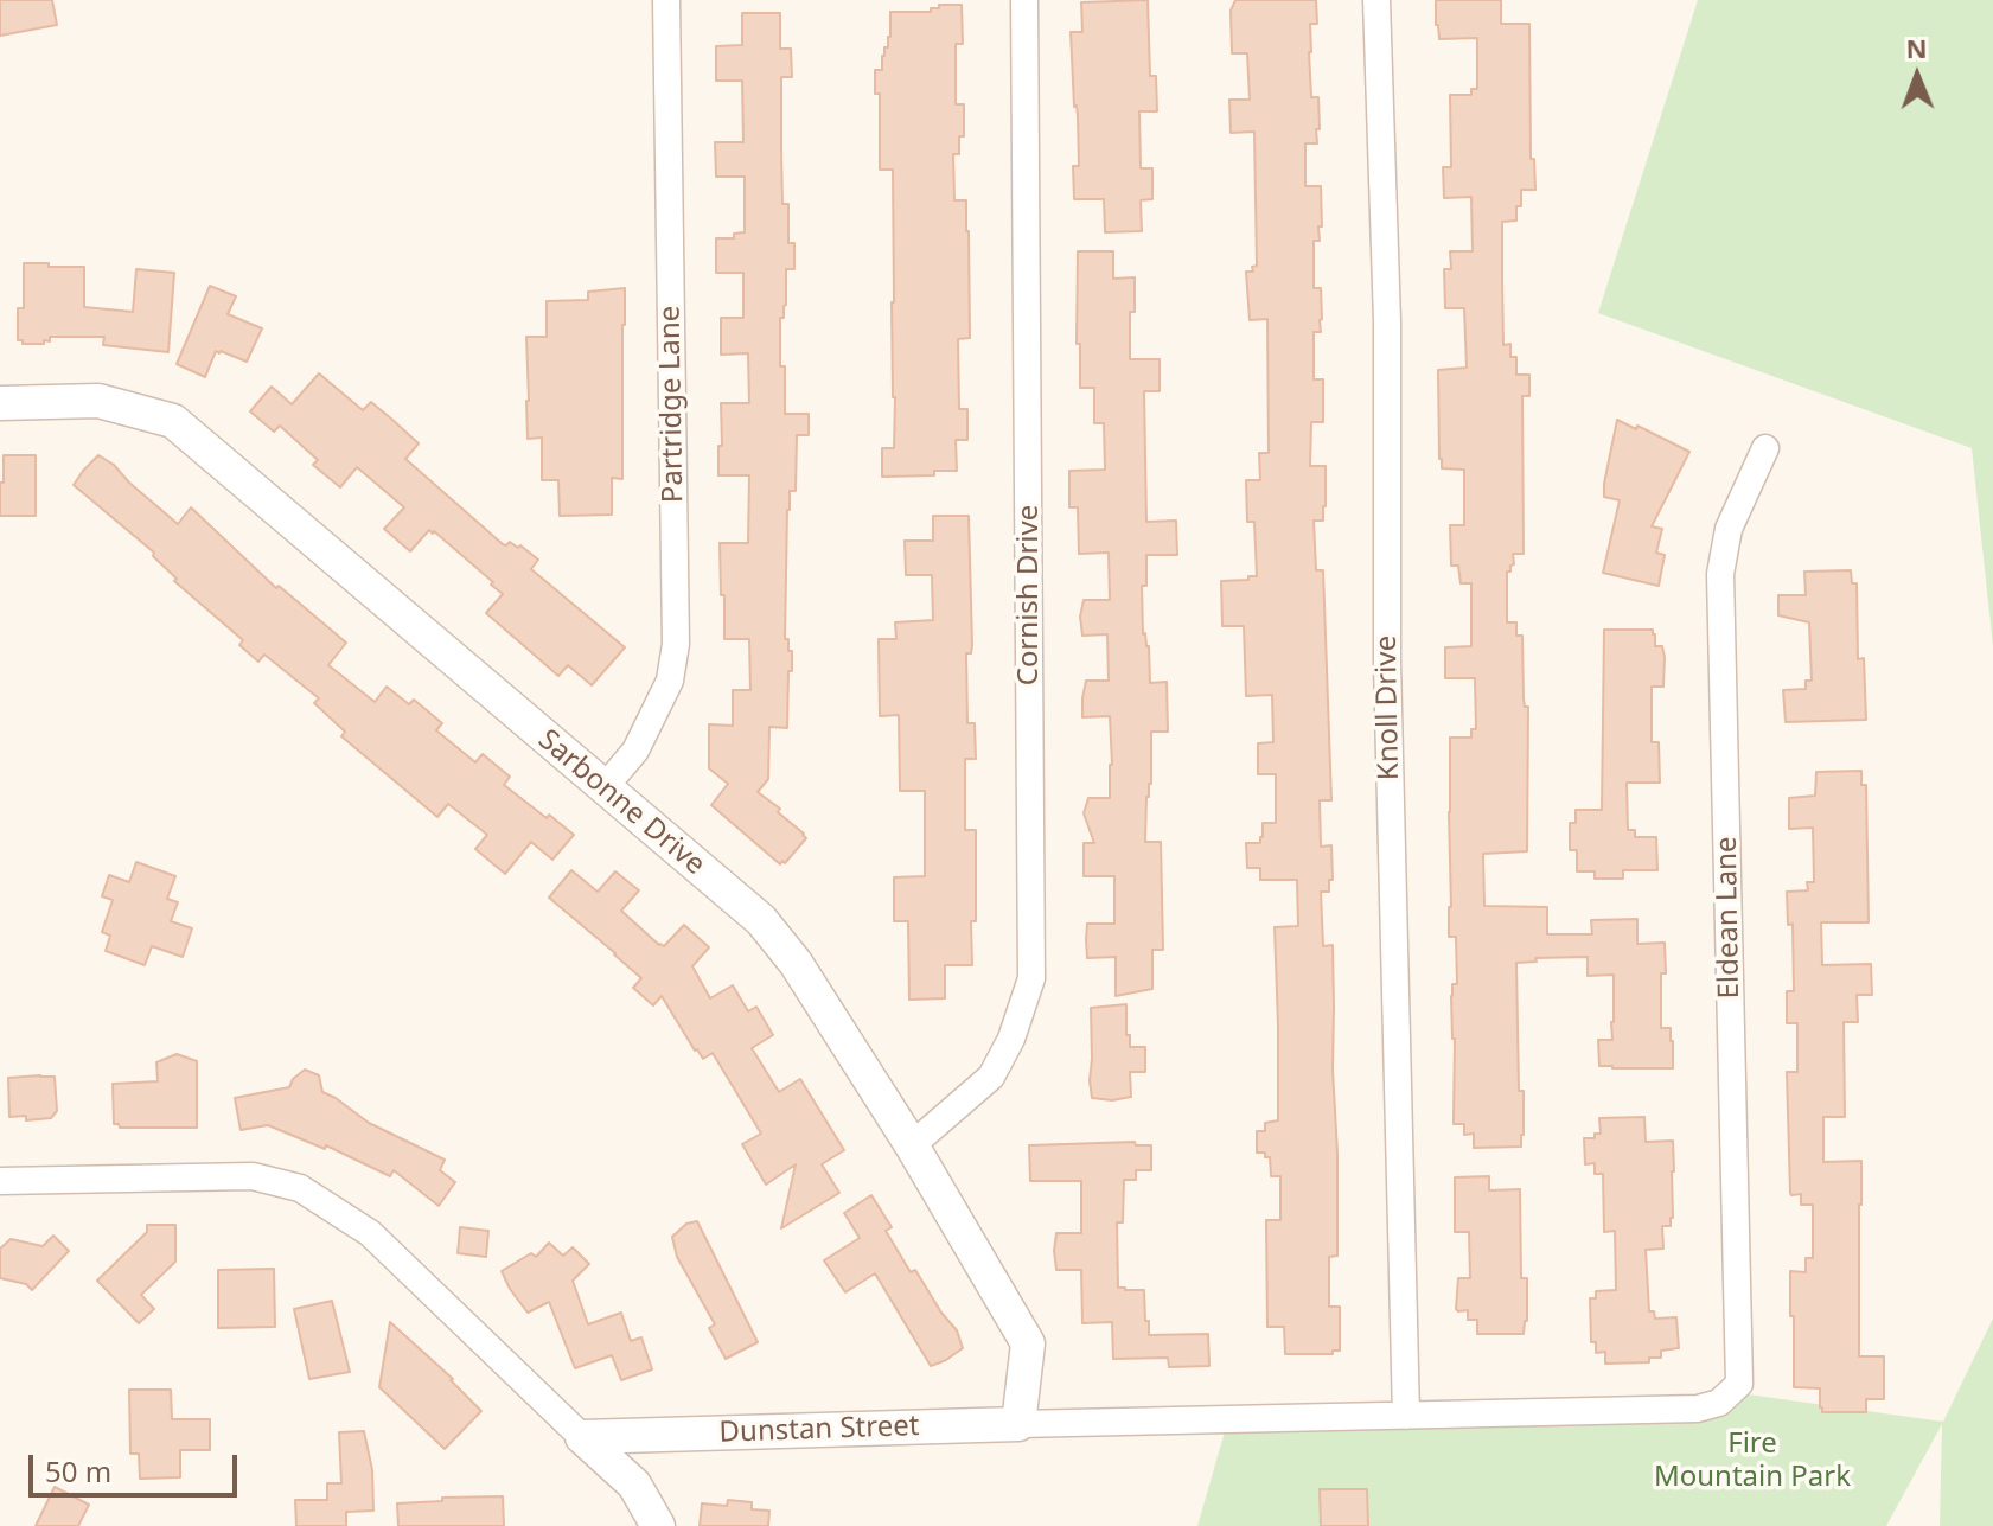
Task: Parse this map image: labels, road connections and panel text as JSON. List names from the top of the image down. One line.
{"streets":{"street":["Partridge Lane","Cornish Drive","Knoll Drive","Sarbonne Drive","Eldean Lane","Dunstan Street"]},"crossings":[["Partridge Lane","Sarbonne Drive"],["Cornish Drive","Sarbonne Drive"],["Knoll Drive","Dunstan Street"],["Sarbonne Drive","Dunstan Street"],["Eldean Lane","Dunstan Street"]],"parks":["Fire Mountain Park"],"scale_bar":"50 m","north":"top"}
